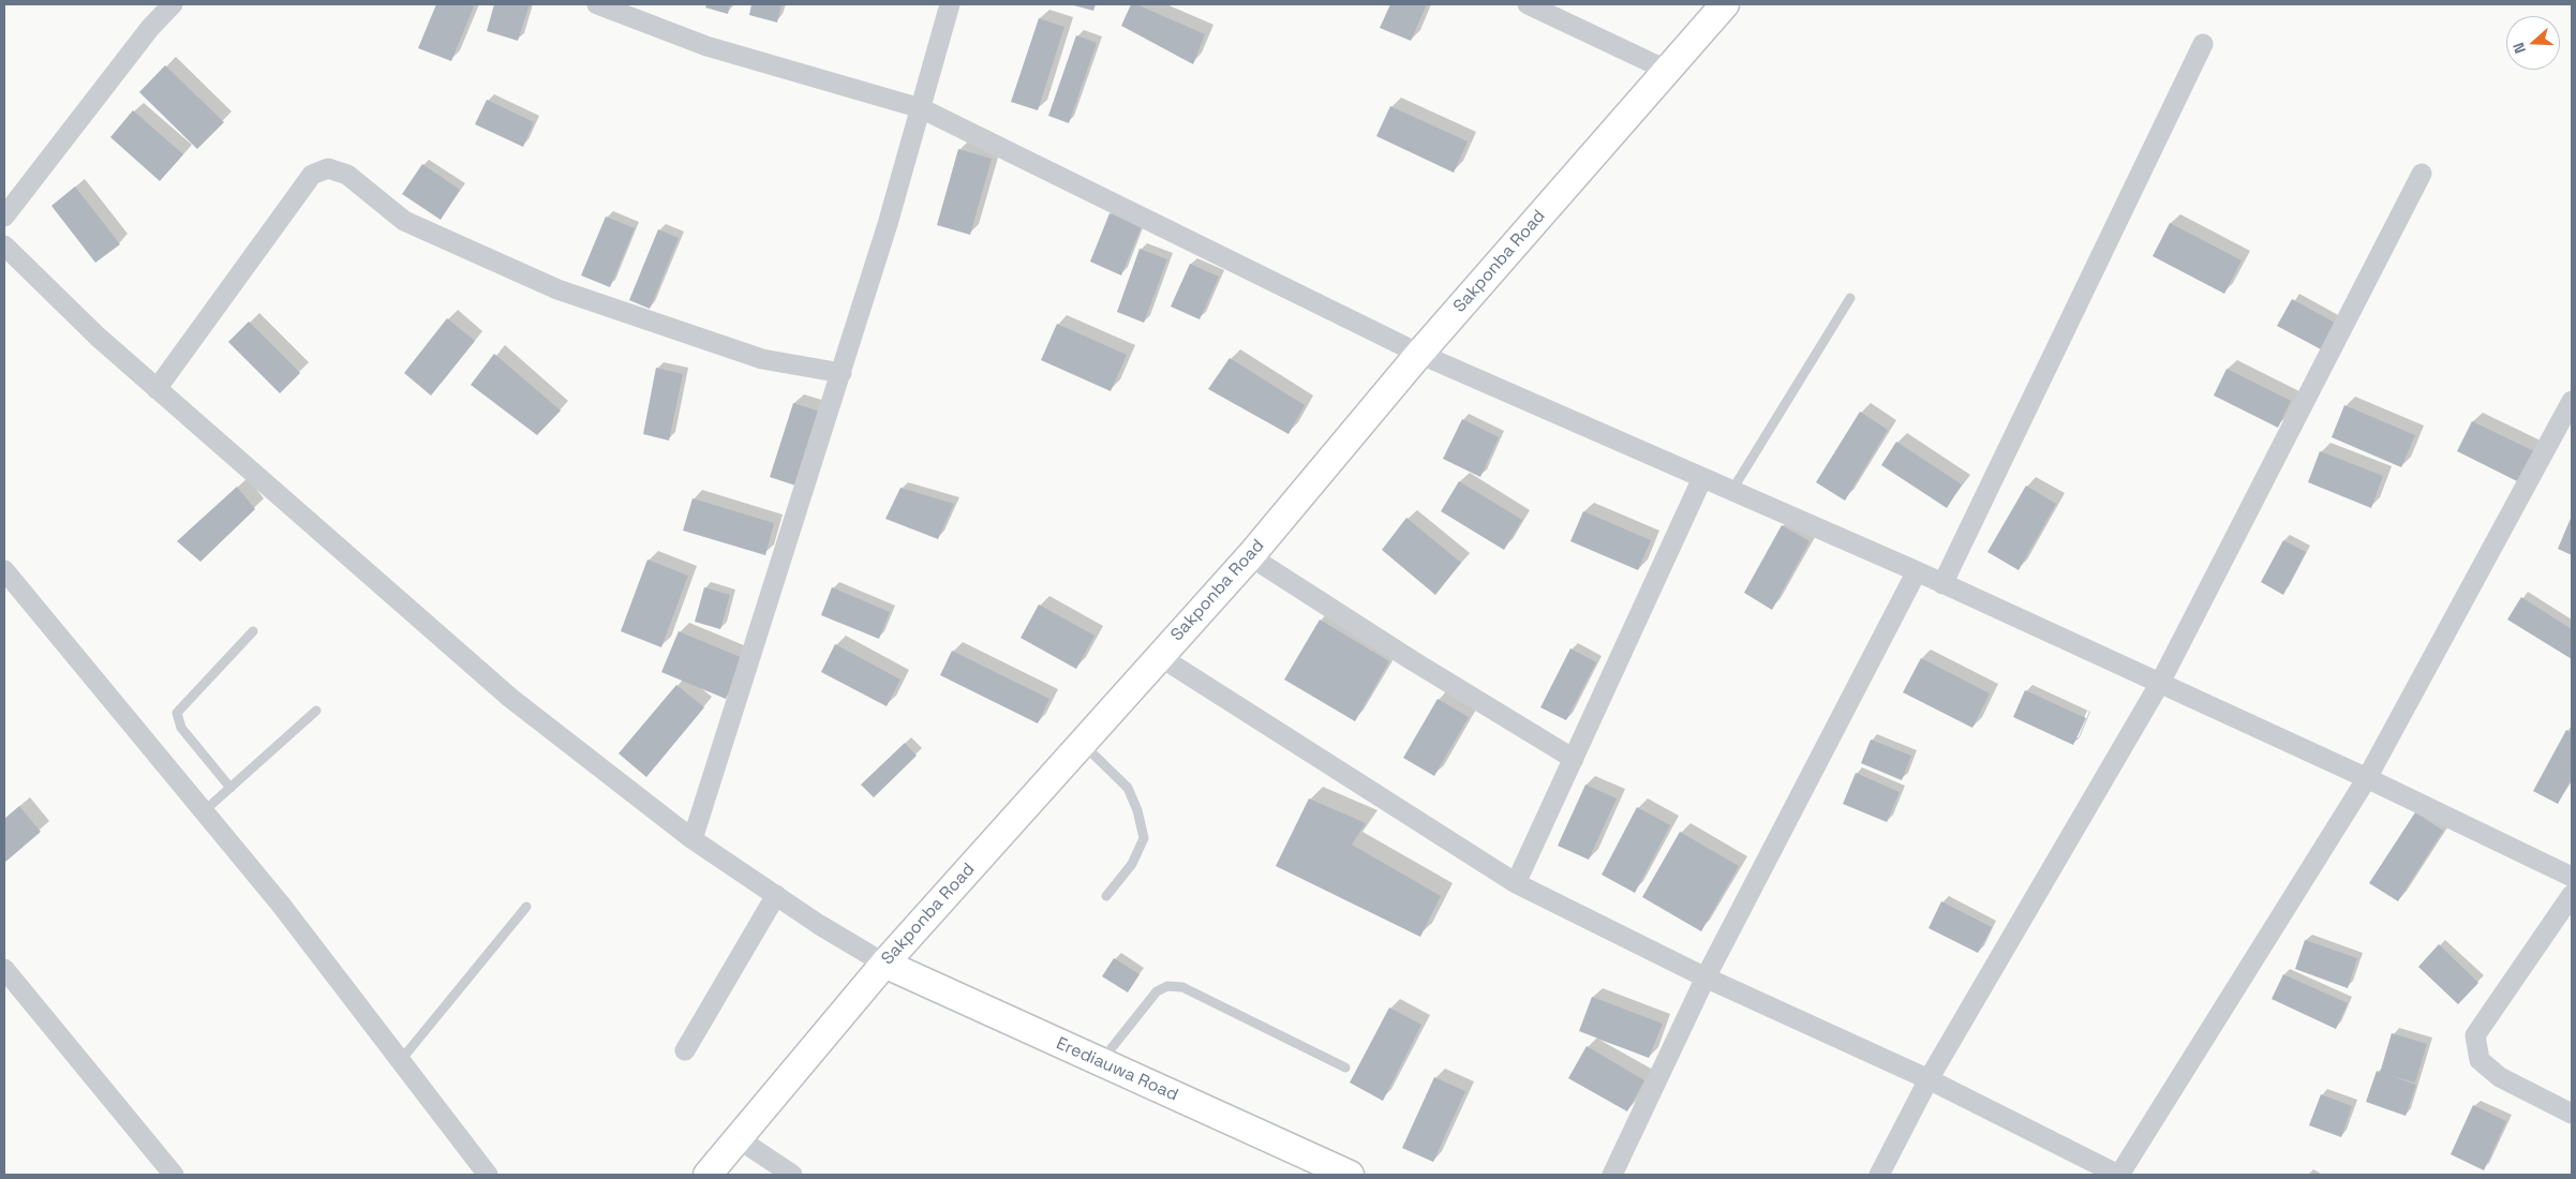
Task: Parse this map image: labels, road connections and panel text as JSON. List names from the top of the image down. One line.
{"streets":{"main road":["Sakponba Road","Erediauwa Road"]},"crossings":[["Sakponba Road","Erediauwa Road"]],"north":"left"}
